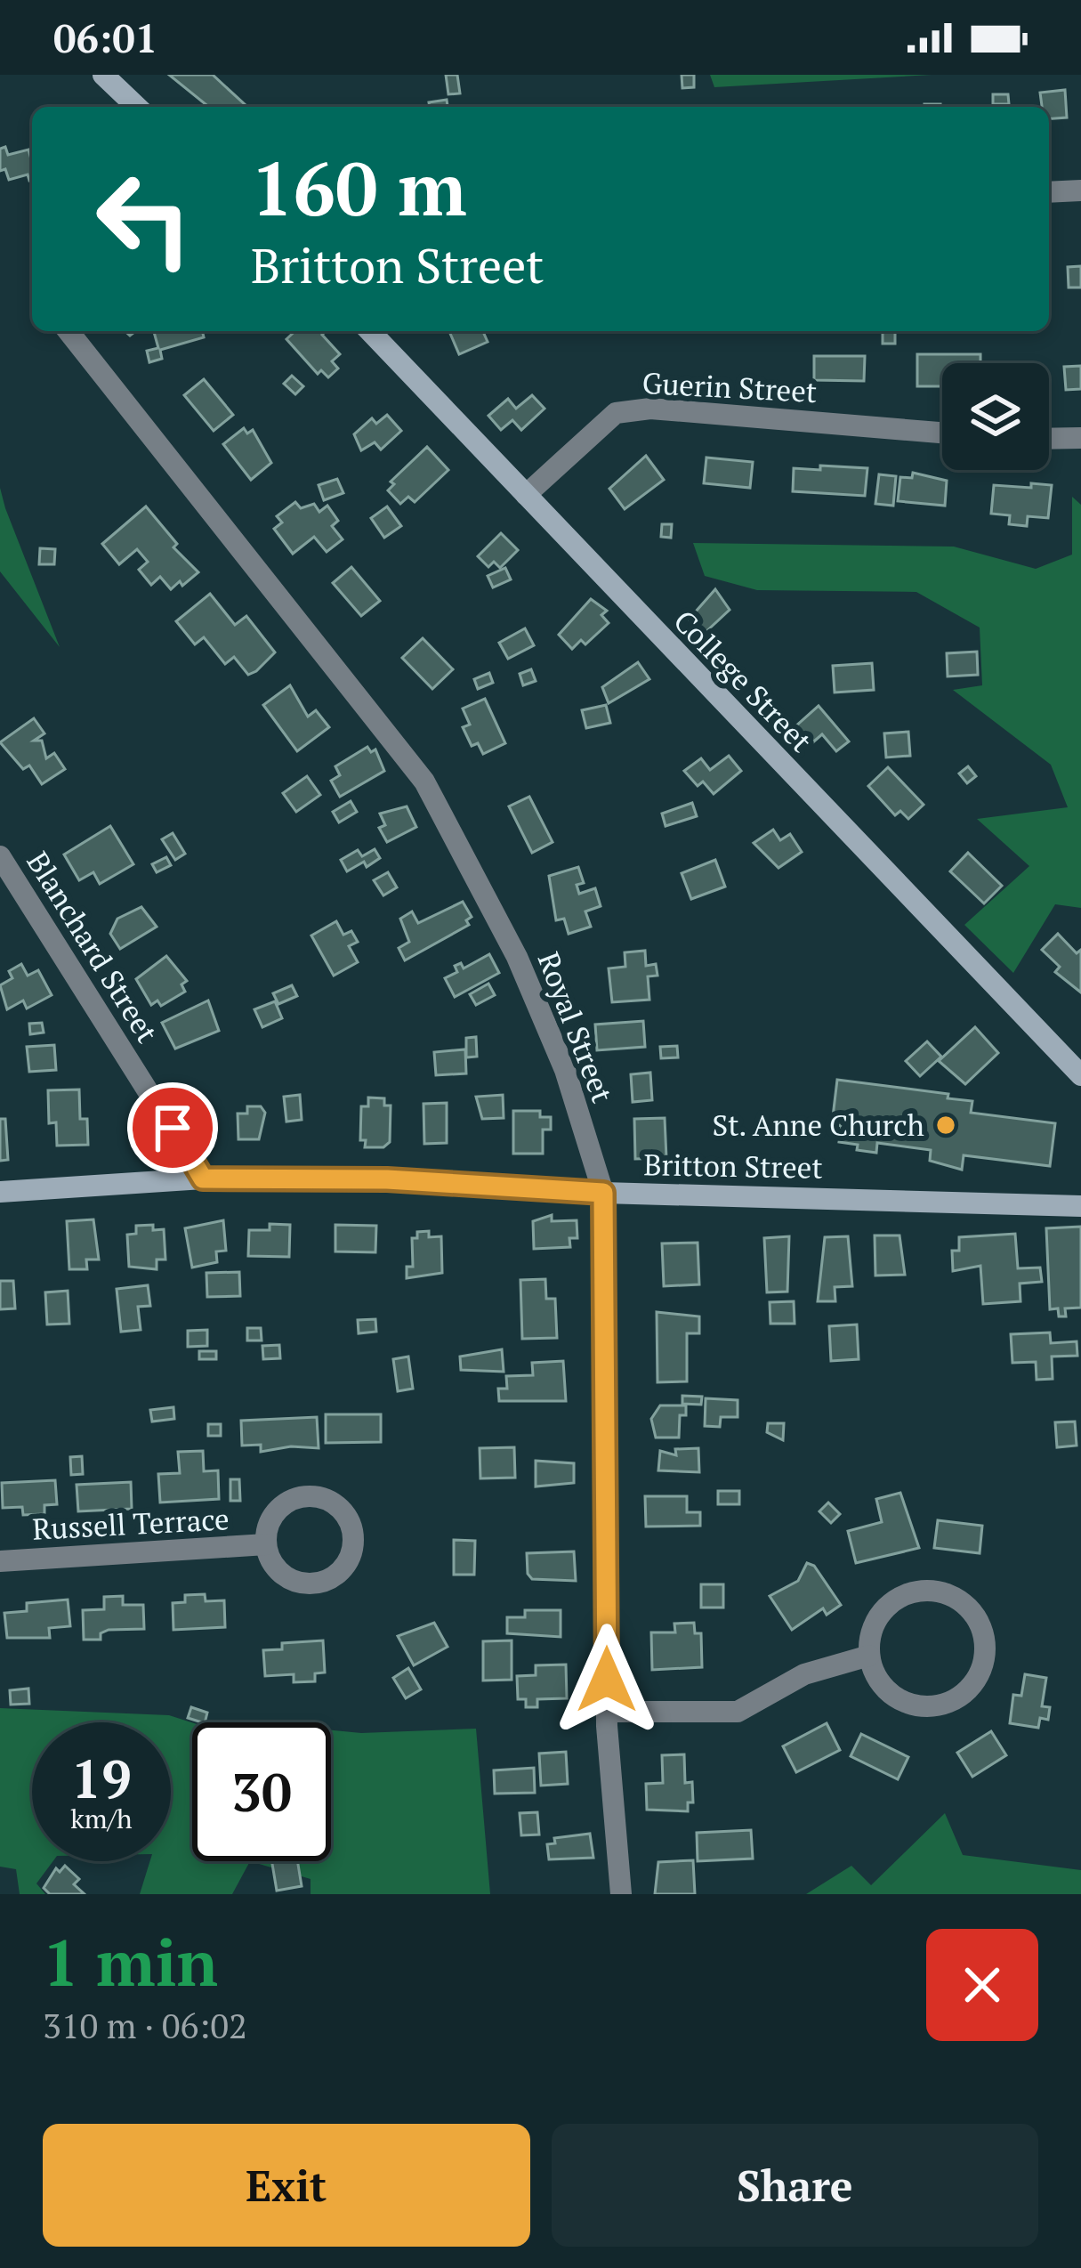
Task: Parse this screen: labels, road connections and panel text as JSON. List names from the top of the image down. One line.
{"streets":{"street":["Guerin Street","College Street","Blanchard Street","Royal Street","Britton Street","Russell Terrace"]},"crossings":[["Guerin Street","College Street"],["Blanchard Street","Britton Street"],["Royal Street","Britton Street"]],"places":["St. Anne Church"],"page":{"status":"06:01","turn":["160 m","Britton Street"],"speed":"19 km/h","limit":"30","heading":["1 min","310 m · 06:02"],"buttons":["Exit","Share"]}}
